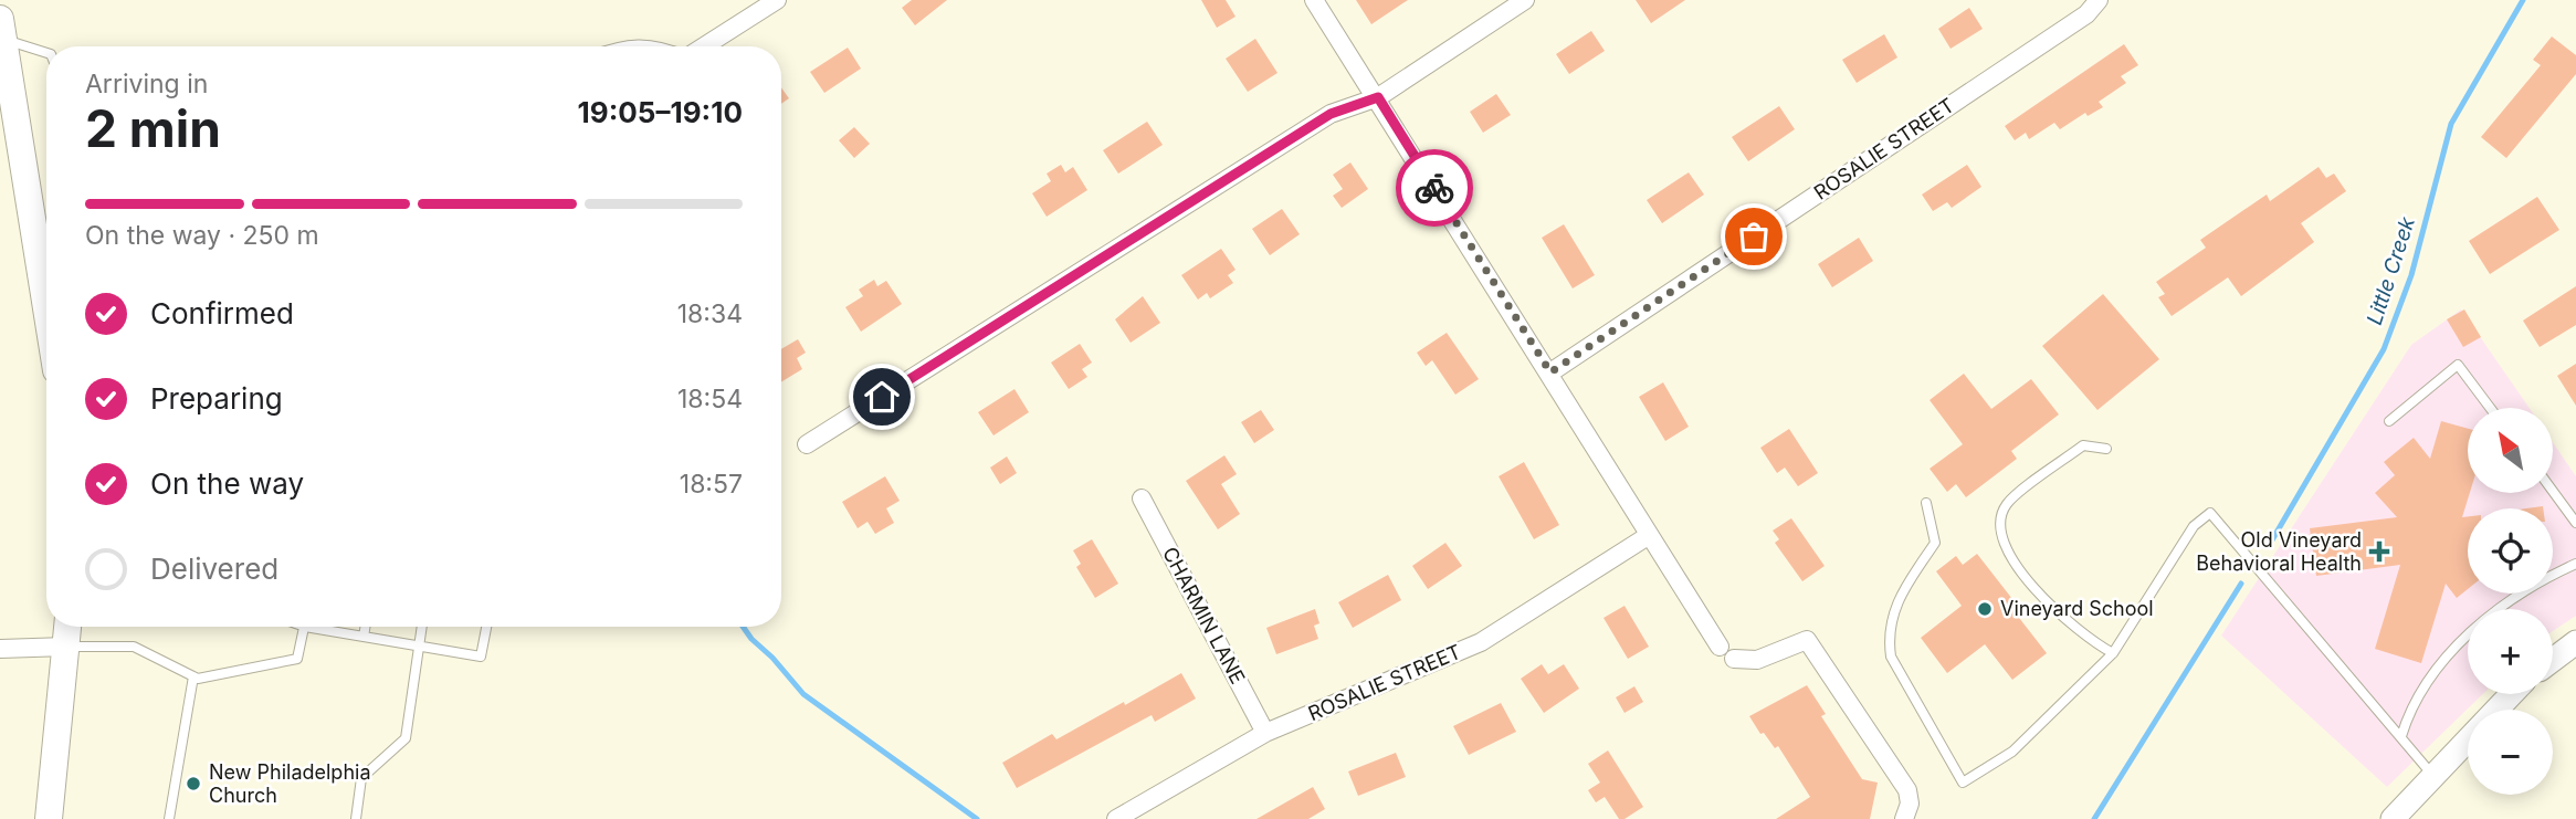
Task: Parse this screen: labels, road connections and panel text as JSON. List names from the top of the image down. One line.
{"streets":{"street":["ROSALIE STREET","CHARMIN LANE"]},"crossings":[["ROSALIE STREET","CHARMIN LANE"]],"water":["Little Creek"],"places":{"health":["Old Vineyard Behavioral Health"],"other":["Vineyard School","New Philadelphia Church"]},"north":"top left","page":{"heading":["2 min","Arriving in","19:05–19:10"],"bar":"On the way · 250 m","list":[["Confirmed","18:34"],["Preparing","18:54"],["On the way","18:57"],"Delivered"],"map_buttons":["+","−"]}}
